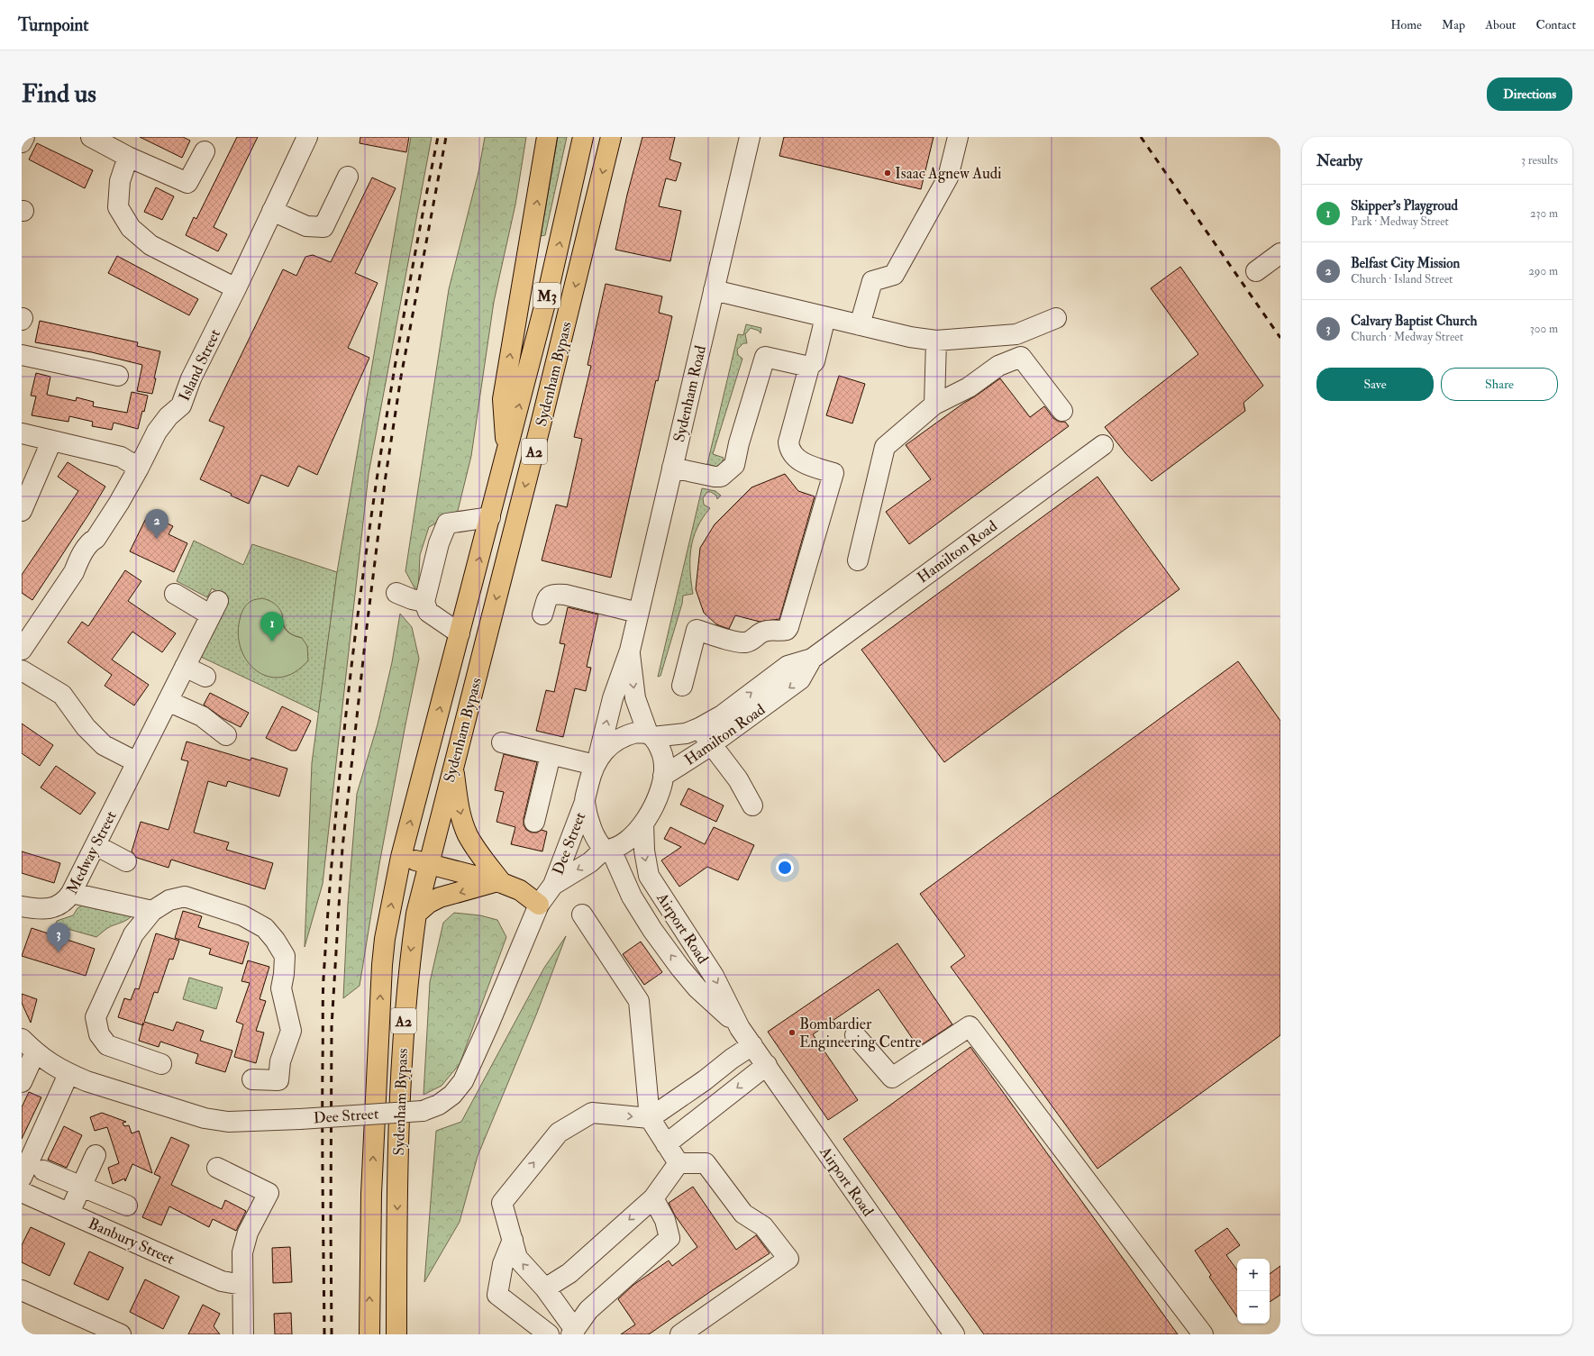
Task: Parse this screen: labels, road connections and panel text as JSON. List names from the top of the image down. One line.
{"streets":{"highway":["M3","Sydenham Bypass","A2"],"street":["Island Street","Sydenham Road","Hamilton Road","Dee Street","Medway Street","Airport Road","Banbury Street"]},"crossings":[["M3","Sydenham Bypass"],["M3","A2"],["Sydenham Bypass","A2"],["Sydenham Road","Hamilton Road"],["Sydenham Road","Dee Street"],["Sydenham Road","Airport Road"],["Hamilton Road","Dee Street"],["Hamilton Road","Airport Road"],["Dee Street","Airport Road"]],"places":["Isaac Agnew Audi","Bombardier Engineering Centre"],"page":{"header":"Turnpoint","nav":["Home","Map","About","Contact"],"buttons":["Directions",["Save","Share"]],"title":"Find us","heading":["Nearby","3 results"],"list":[{"mark":"1","name":"Skipper's Playgroud","note":"Park · Medway Street","value":"230 m"},{"mark":"2","name":"Belfast City Mission","note":"Church · Island Street","value":"290 m"},{"mark":"3","name":"Calvary Baptist Church","note":"Church · Medway Street","value":"300 m"}],"pins":["2","1","3"],"map_buttons":["+","−"]}}
